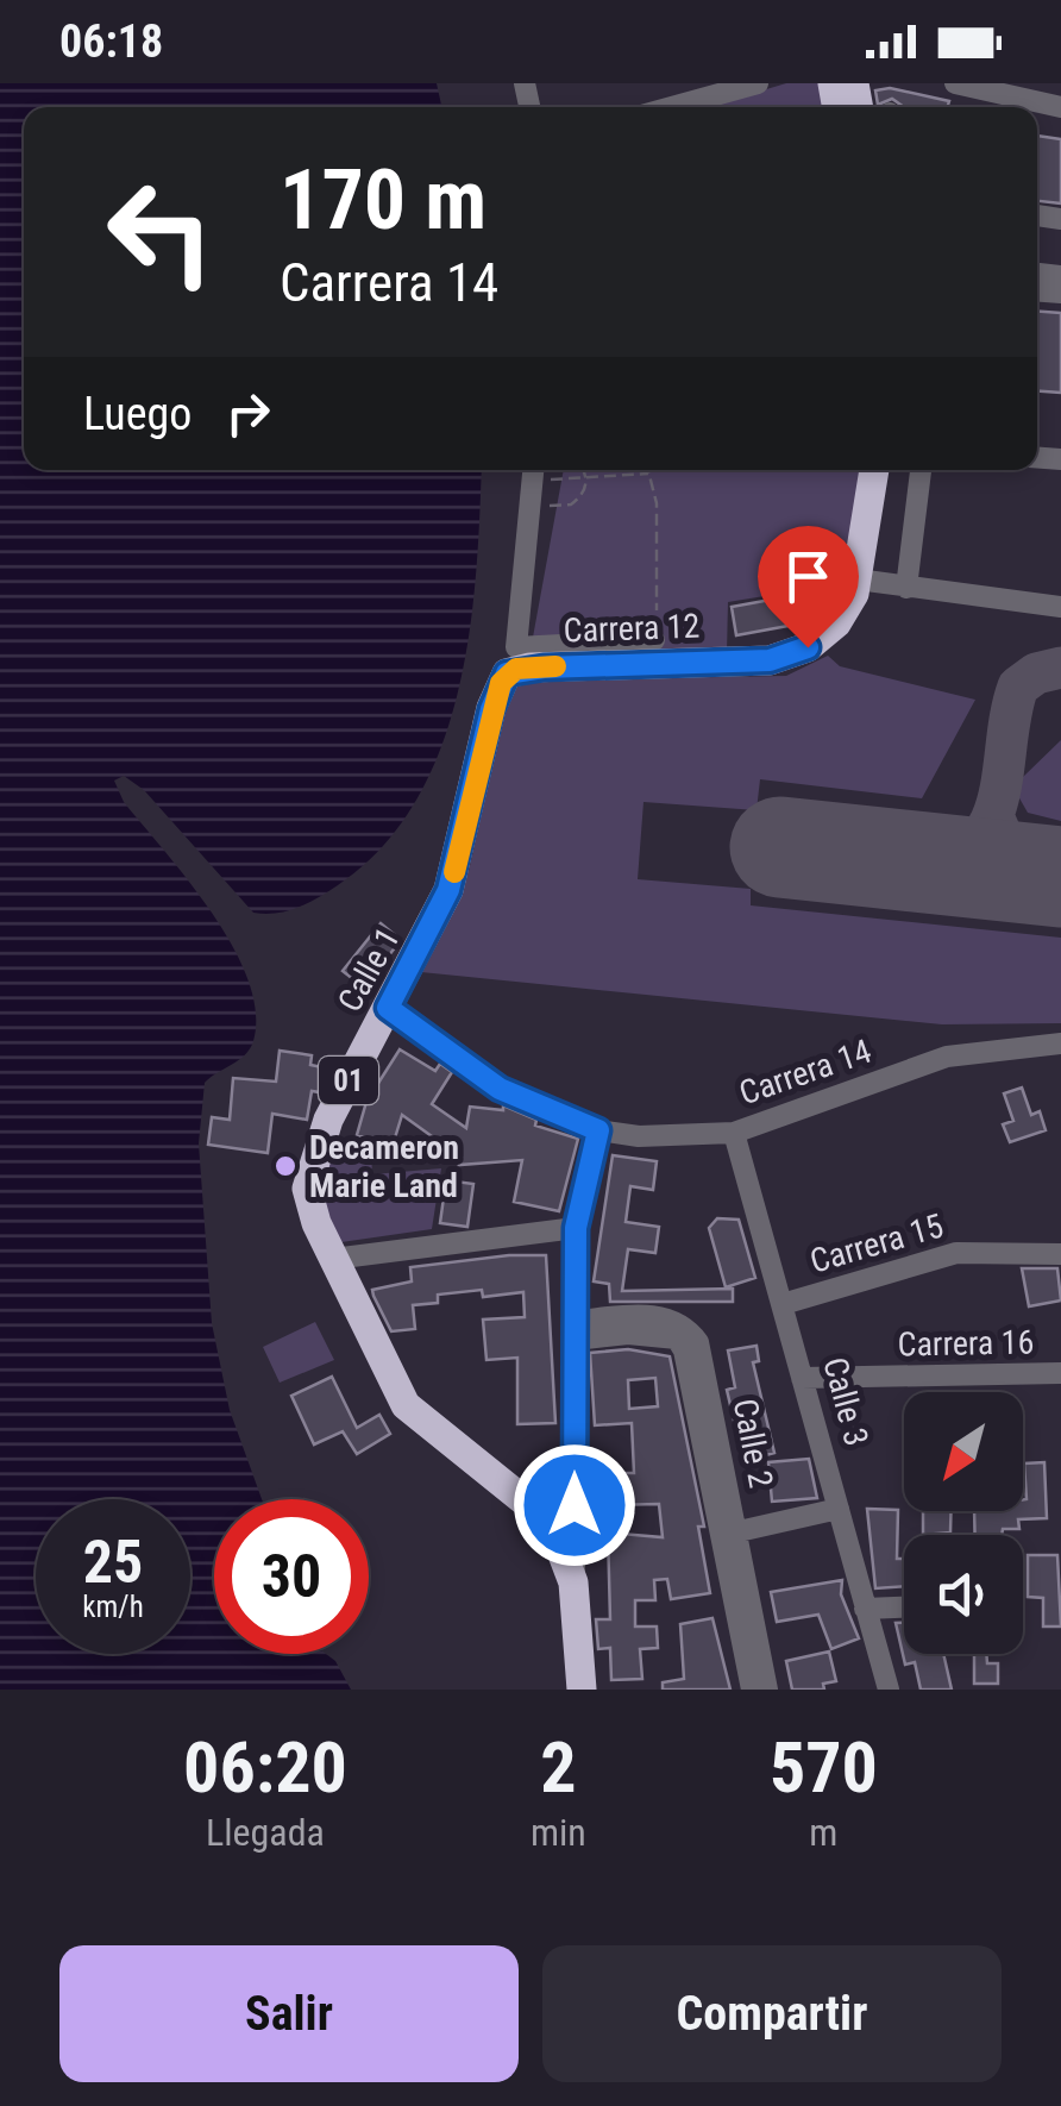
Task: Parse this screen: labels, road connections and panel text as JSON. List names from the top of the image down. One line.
{"streets":{"highway":["Carrera 12","Calle 1","01"],"street":["Carrera 14","Carrera 15","Carrera 16","Calle 3","Calle 2"]},"crossings":[["Carrera 12","Calle 1"],["Carrera 12","01"],["Calle 1","Carrera 14"],["Calle 1","01"],["Carrera 14","Calle 3"],["Carrera 15","Calle 3"],["Carrera 16","Calle 3"]],"places":["Decameron Marie Land"],"north":"bottom left","page":{"status":"06:18","turn":["170 m","Carrera 14"],"then":"Luego","speed":"25 km/h","limit":"30","eta":["06:20","Llegada","2","min","570","m"],"buttons":["Salir","Compartir"]}}
